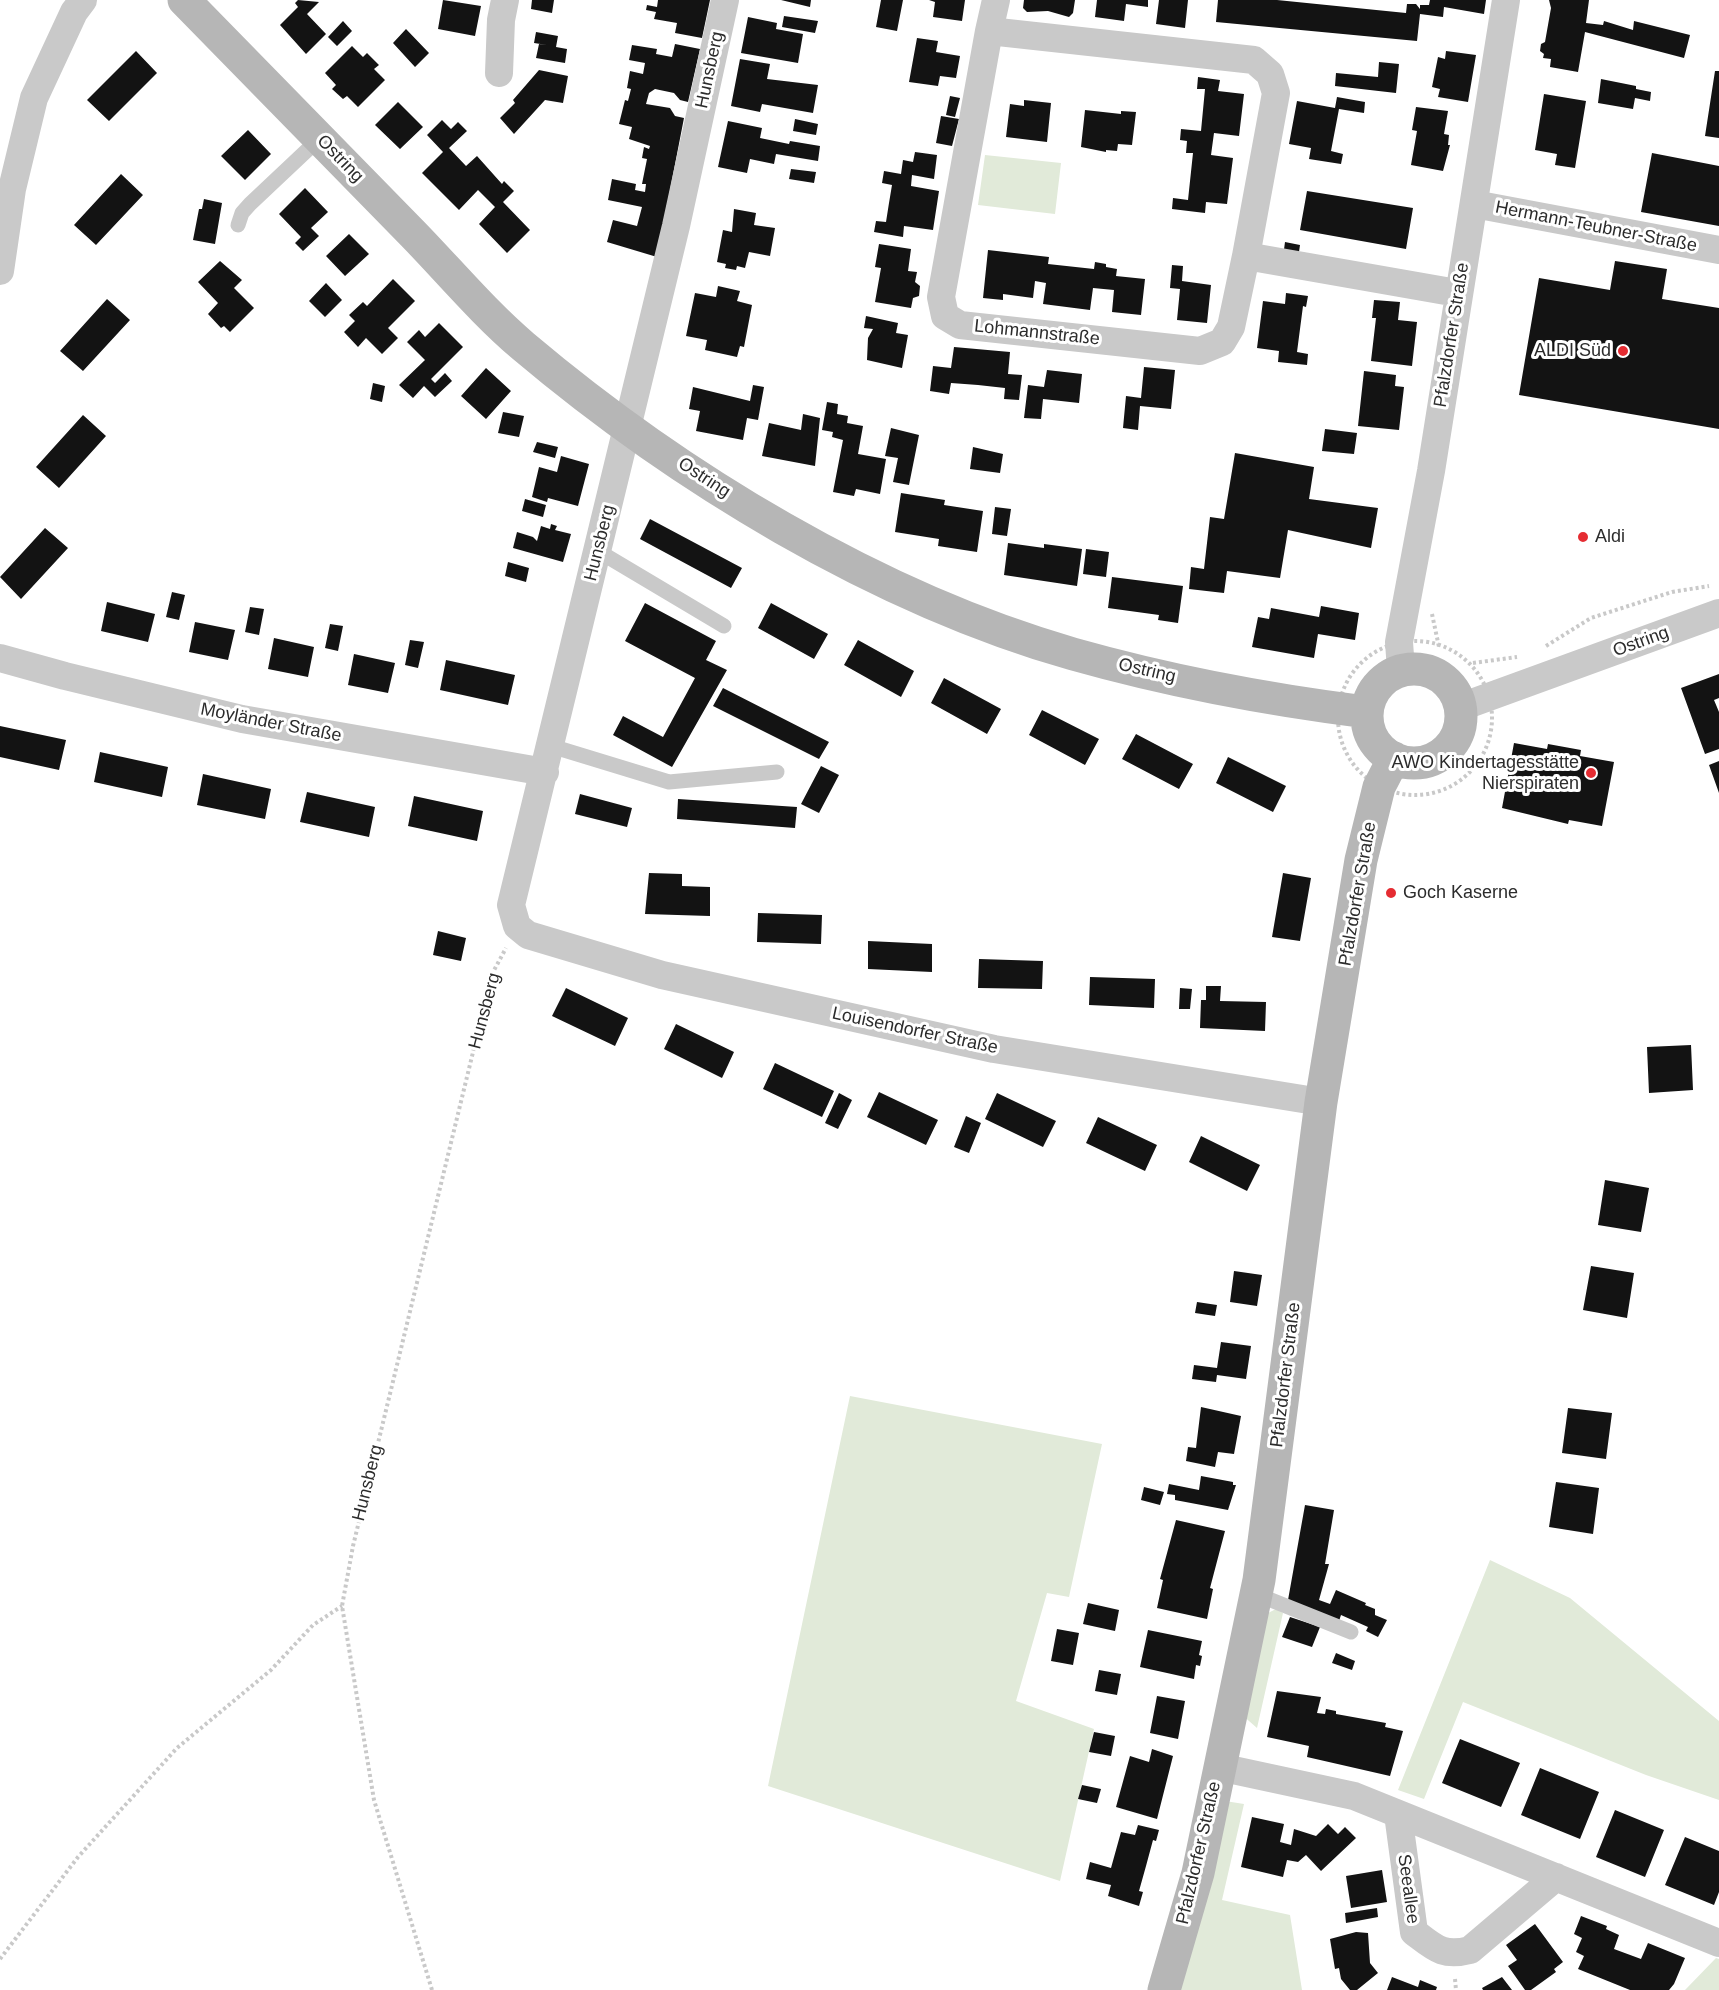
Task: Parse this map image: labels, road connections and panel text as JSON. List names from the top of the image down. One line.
{"streets":{"street":["Hunsberg","Ostring","Hermann-Teubner-Straße","Lohmannstraße","Pfalzdorfer Straße","Moyländer Straße","Louisendorfer Straße","Seeallee"]},"crossings":[["Hunsberg","Ostring"],["Hunsberg","Moyländer Straße"],["Hunsberg","Louisendorfer Straße"],["Hermann-Teubner-Straße","Pfalzdorfer Straße"],["Pfalzdorfer Straße","Louisendorfer Straße"]],"places":["ALDI Süd","Aldi","AWO Kindertagesstätte Nierspiraten","Goch Kaserne"]}
